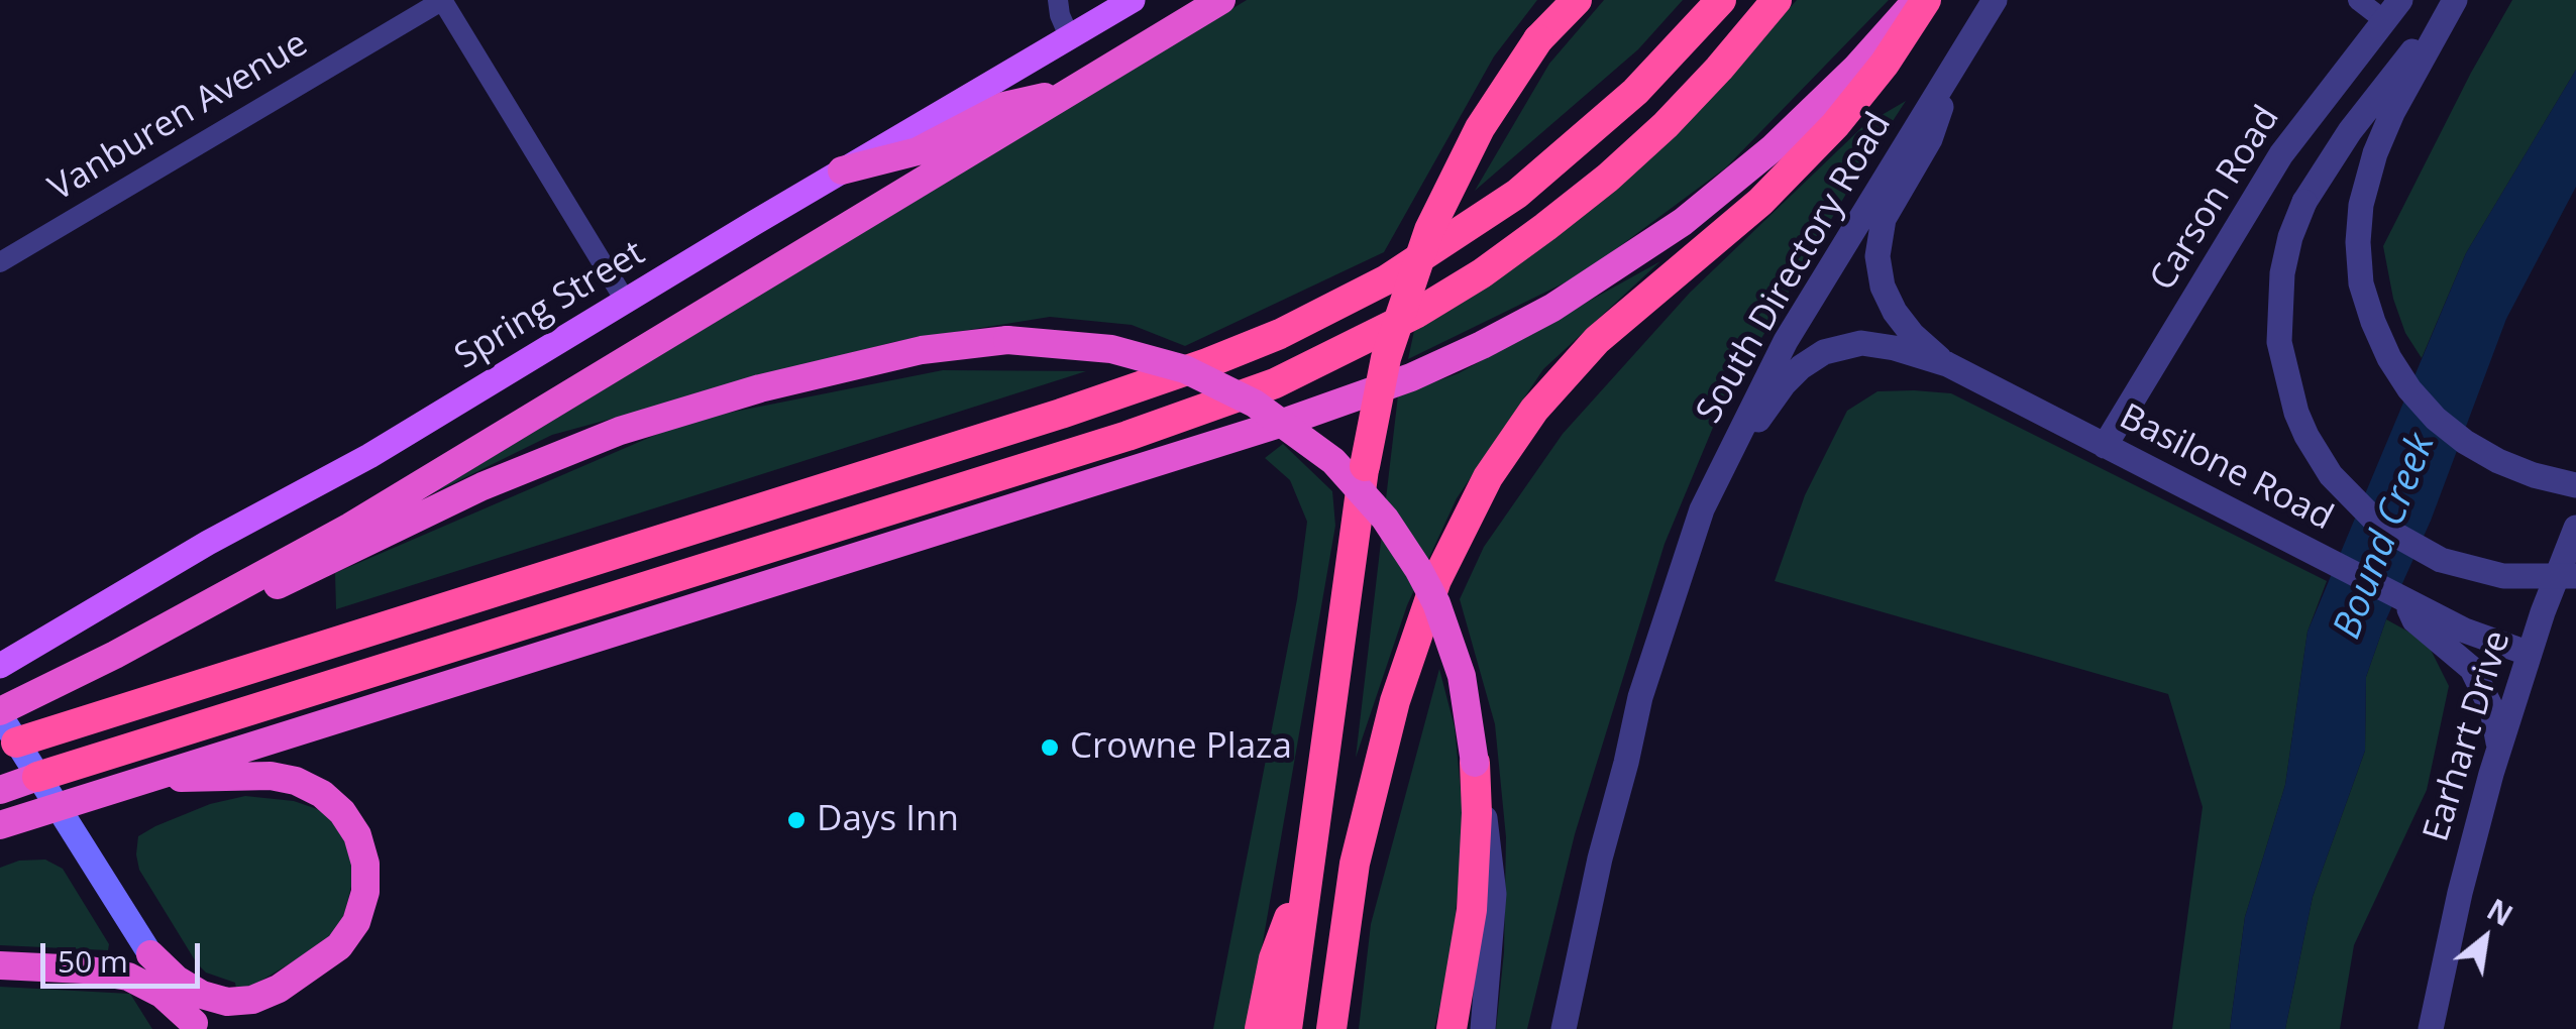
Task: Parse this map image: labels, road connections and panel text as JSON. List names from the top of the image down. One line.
{"streets":{"main road":["Spring Street"],"street":["Vanburen Avenue","Carson Road","South Directory Road","Basilone Road","Earhart Drive"]},"crossings":[["Carson Road","Basilone Road"],["Basilone Road","Earhart Drive"]],"water":["Bound Creek"],"places":["Crowne Plaza","Days Inn"],"scale_bar":"50 m","north":"top right"}
